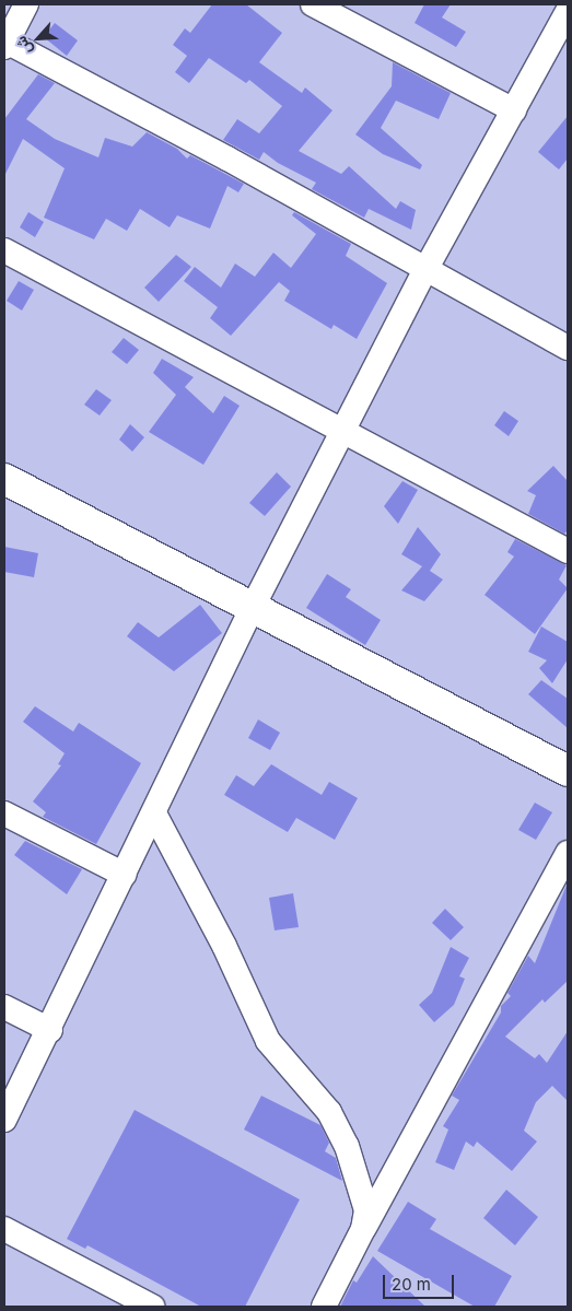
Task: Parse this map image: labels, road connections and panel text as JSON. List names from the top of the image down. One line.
{"scale_bar":"20 m","north":"bottom left"}
